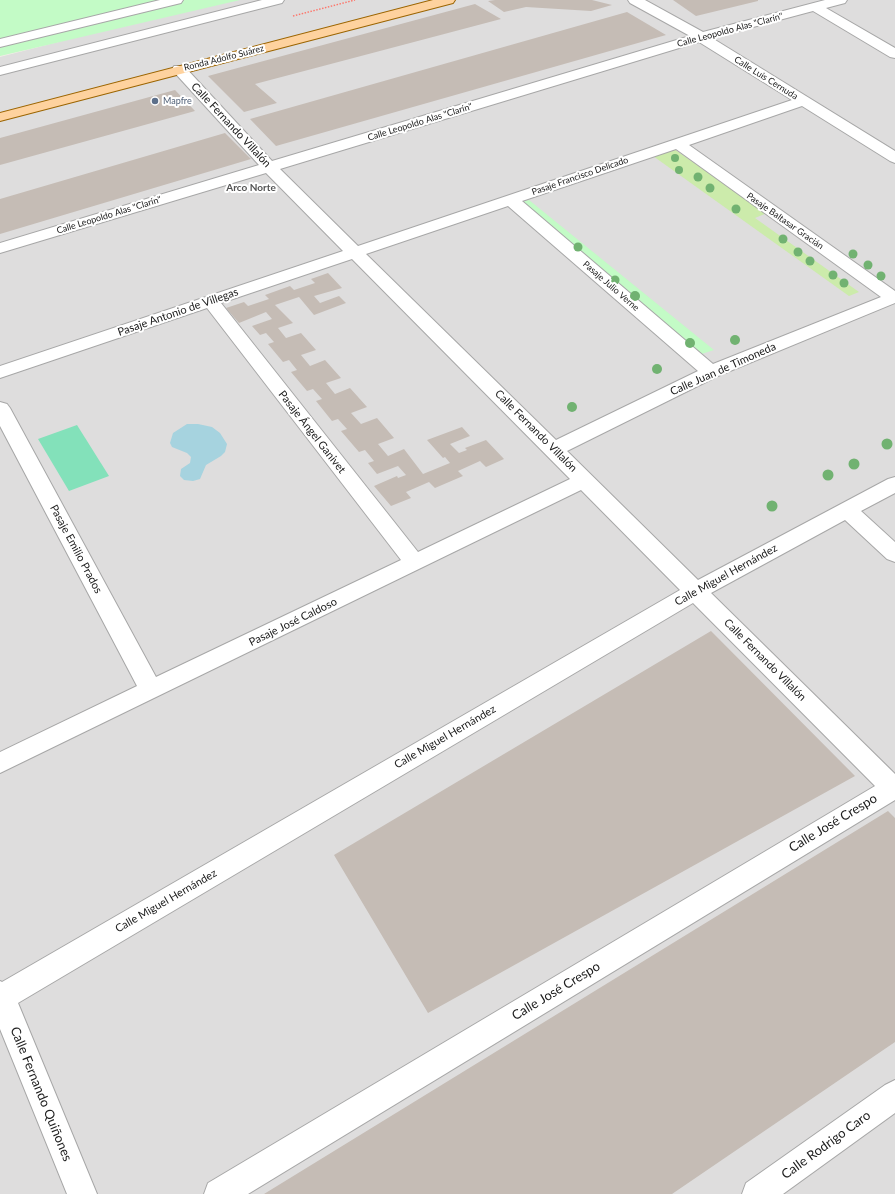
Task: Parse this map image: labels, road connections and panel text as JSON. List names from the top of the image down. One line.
{"streets":{"main road":["Ronda Adolfo Suárez"],"street":["Calle Leopoldo Alas \"Clarín\"","Calle Luis Cernuda","Calle Fernando Villalón","Pasaje Francisco Delicado","Pasaje Baltasar Gracián","Pasaje Julio Verne","Pasaje Antonio de Villegas","Calle Juan de Timoneda","Pasaje Ángel Ganivet","Pasaje Emilio Prados","Calle Miguel Hernández","Pasaje José Caldoso","Calle José Crespo","Calle Fernando Quiñones","Calle Rodrigo Caro"]},"crossings":[["Calle Leopoldo Alas \"Clarín\"","Calle Luis Cernuda"],["Calle Leopoldo Alas \"Clarín\"","Calle Fernando Villalón"],["Ronda Adolfo Suárez","Calle Fernando Villalón"],["Calle Luis Cernuda","Pasaje Francisco Delicado"],["Calle Fernando Villalón","Pasaje Francisco Delicado"],["Calle Fernando Villalón","Pasaje Antonio de Villegas"],["Calle Fernando Villalón","Calle Juan de Timoneda"],["Calle Fernando Villalón","Calle Miguel Hernández"],["Calle Fernando Villalón","Pasaje José Caldoso"],["Calle Fernando Villalón","Calle José Crespo"],["Pasaje Francisco Delicado","Pasaje Baltasar Gracián"],["Pasaje Francisco Delicado","Pasaje Julio Verne"],["Pasaje Francisco Delicado","Pasaje Antonio de Villegas"],["Pasaje Baltasar Gracián","Calle Juan de Timoneda"],["Pasaje Julio Verne","Calle Juan de Timoneda"],["Pasaje Antonio de Villegas","Pasaje Ángel Ganivet"],["Pasaje Ángel Ganivet","Pasaje José Caldoso"],["Pasaje Emilio Prados","Pasaje José Caldoso"],["Calle Miguel Hernández","Calle Fernando Quiñones"]],"districts":["Arco Norte"],"places":["Mapfre"]}
